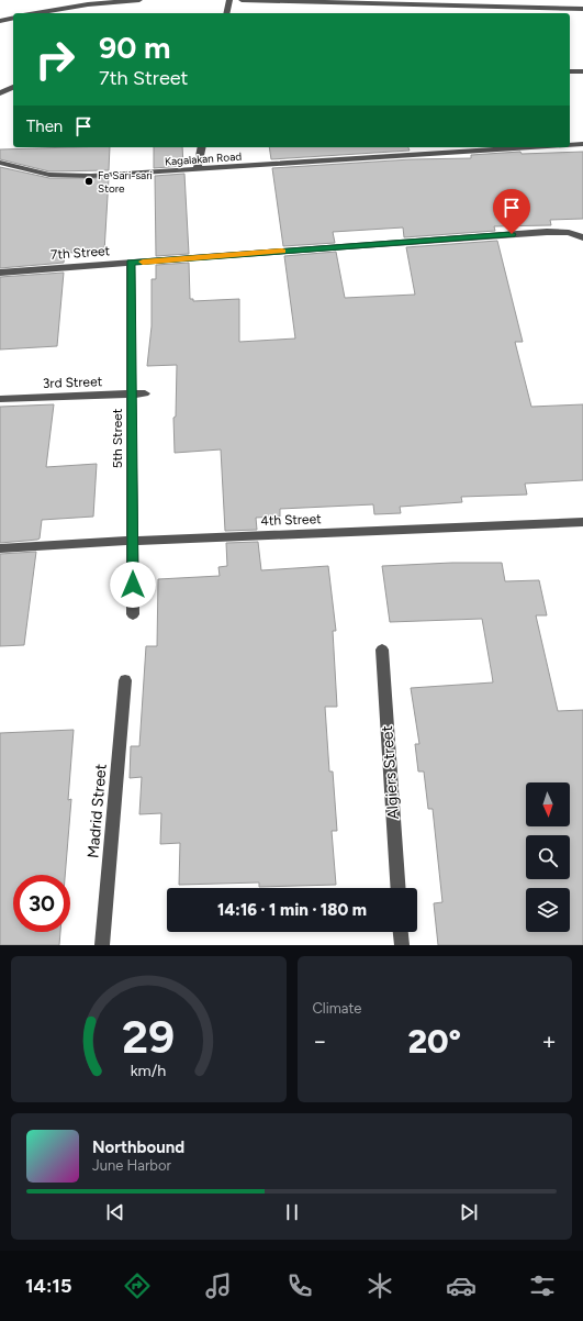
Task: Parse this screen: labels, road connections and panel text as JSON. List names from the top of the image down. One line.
{"streets":{"street":["Kagalakan Road","7th Street","3rd Street","5th Street","4th Street","Algiers Street","Madrid Street"]},"crossings":[["7th Street","5th Street"],["3rd Street","5th Street"],["5th Street","4th Street"]],"places":["Fe Sari-sari Store"],"north":"bottom","page":{"turn":["90 m","7th Street"],"then":"Then","limit":"30","trip":"14:16 · 1 min · 180 m","tile":"Climate","heat":["−","20°","+"],"song":["Northbound","June Harbor"],"tabs":"14:15","gauge":["29","km/h"]}}
